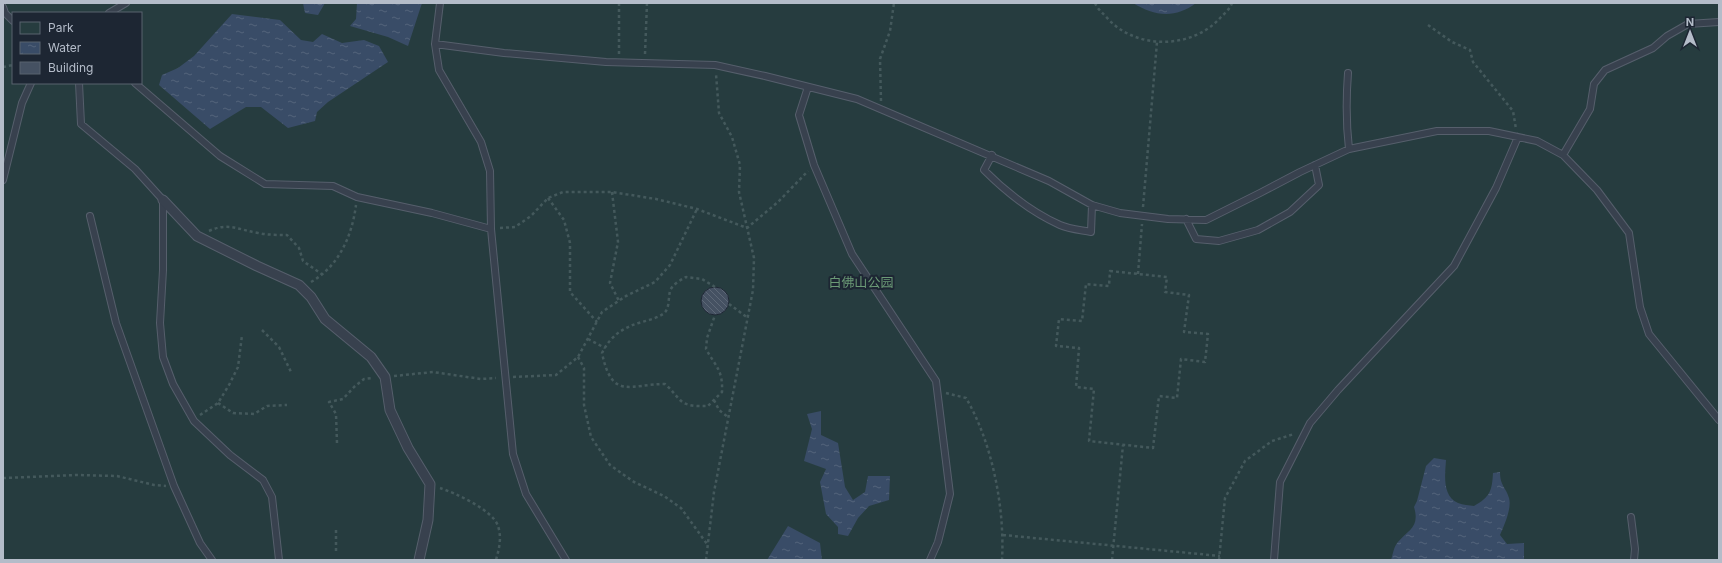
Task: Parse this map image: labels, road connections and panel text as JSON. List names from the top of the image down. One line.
{"parks":["白佛山公园"],"legend":["Park","Water","Building"],"north":"top"}
